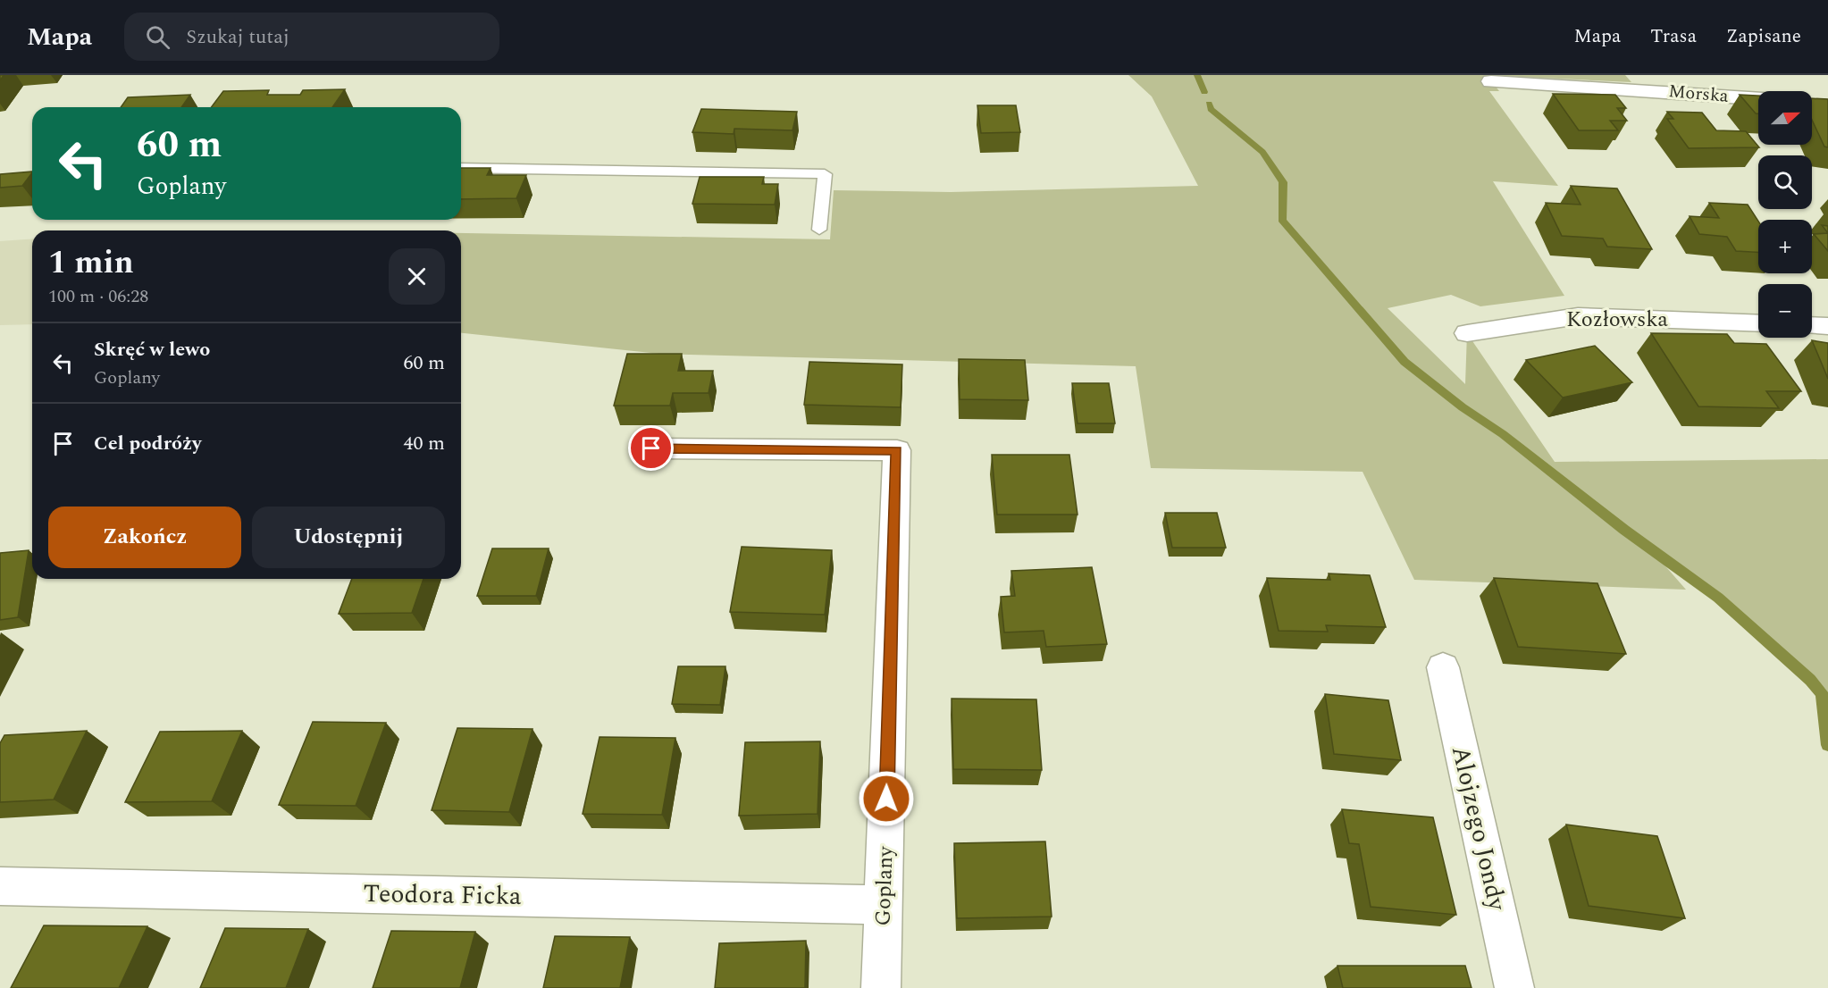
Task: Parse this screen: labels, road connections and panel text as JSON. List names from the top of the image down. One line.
{"streets":{"street":["Morska","Kozłowska","Alojzego Jondy","Goplany","Teodora Ficka"]},"crossings":[["Goplany","Teodora Ficka"]],"north":"right","page":{"header":"Mapa","search":"Szukaj tutaj","nav":["Mapa","Trasa","Zapisane"],"map_buttons":["+","−"],"turn":["60 m","Goplany"],"heading":["1 min","100 m · 06:28"],"list":[{"name":"Skręć w lewo","note":"Goplany","value":"60 m"},{"name":"Cel podróży","value":"40 m"}],"buttons":["Zakończ","Udostępnij"]}}
